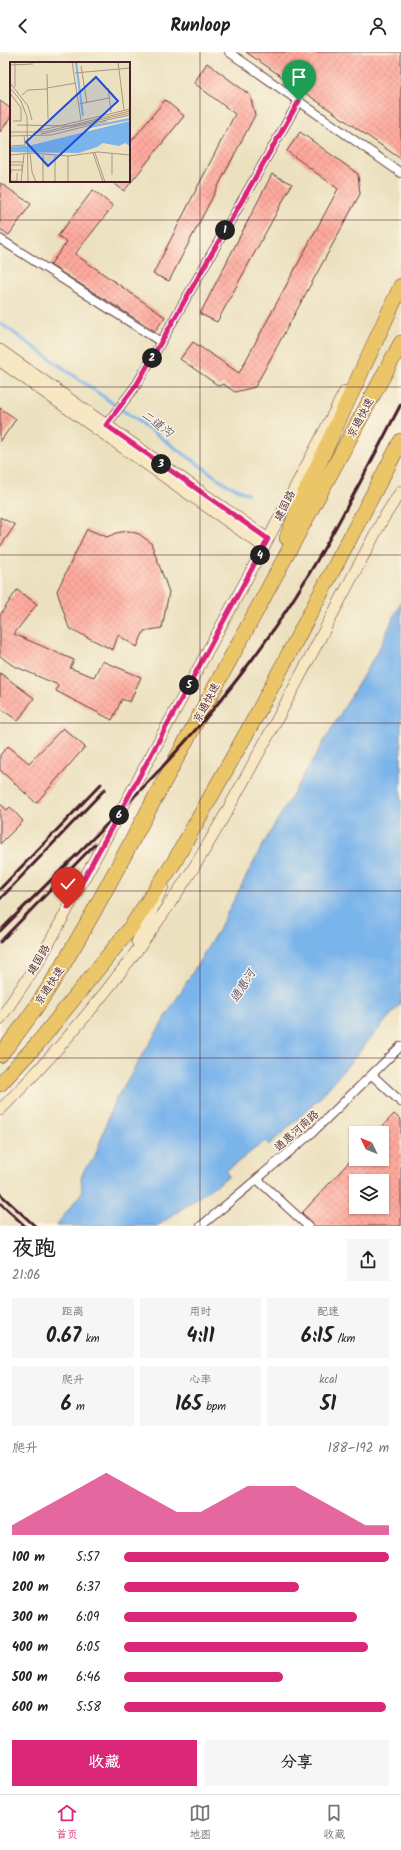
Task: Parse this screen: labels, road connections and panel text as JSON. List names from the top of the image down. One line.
{"streets":{"highway":["京通快速"],"main road":["建国路"],"street":["通惠河南路"]},"water":["二道沟","通惠河"],"north":"top left","page":{"header":"Runloop","pins":["1","2","3","4","5","6"],"heading":["夜跑","21:06"],"stats":[["距离","0.67 km"],["用时","4:11"],["配速","6:15 /km"],["爬升","6 m"],["心率","165 bpm"],["kcal","51"]],"chart":["爬升","188–192 m"],"list":[{"name":"100 m","note":"5:57"},{"name":"200 m","note":"6:37"},{"name":"300 m","note":"6:09"},{"name":"400 m","note":"6:05"},{"name":"500 m","note":"6:46"},{"name":"600 m","note":"5:58"}],"buttons":["收藏","分享"],"tabs":["首页","地图","收藏"]}}
